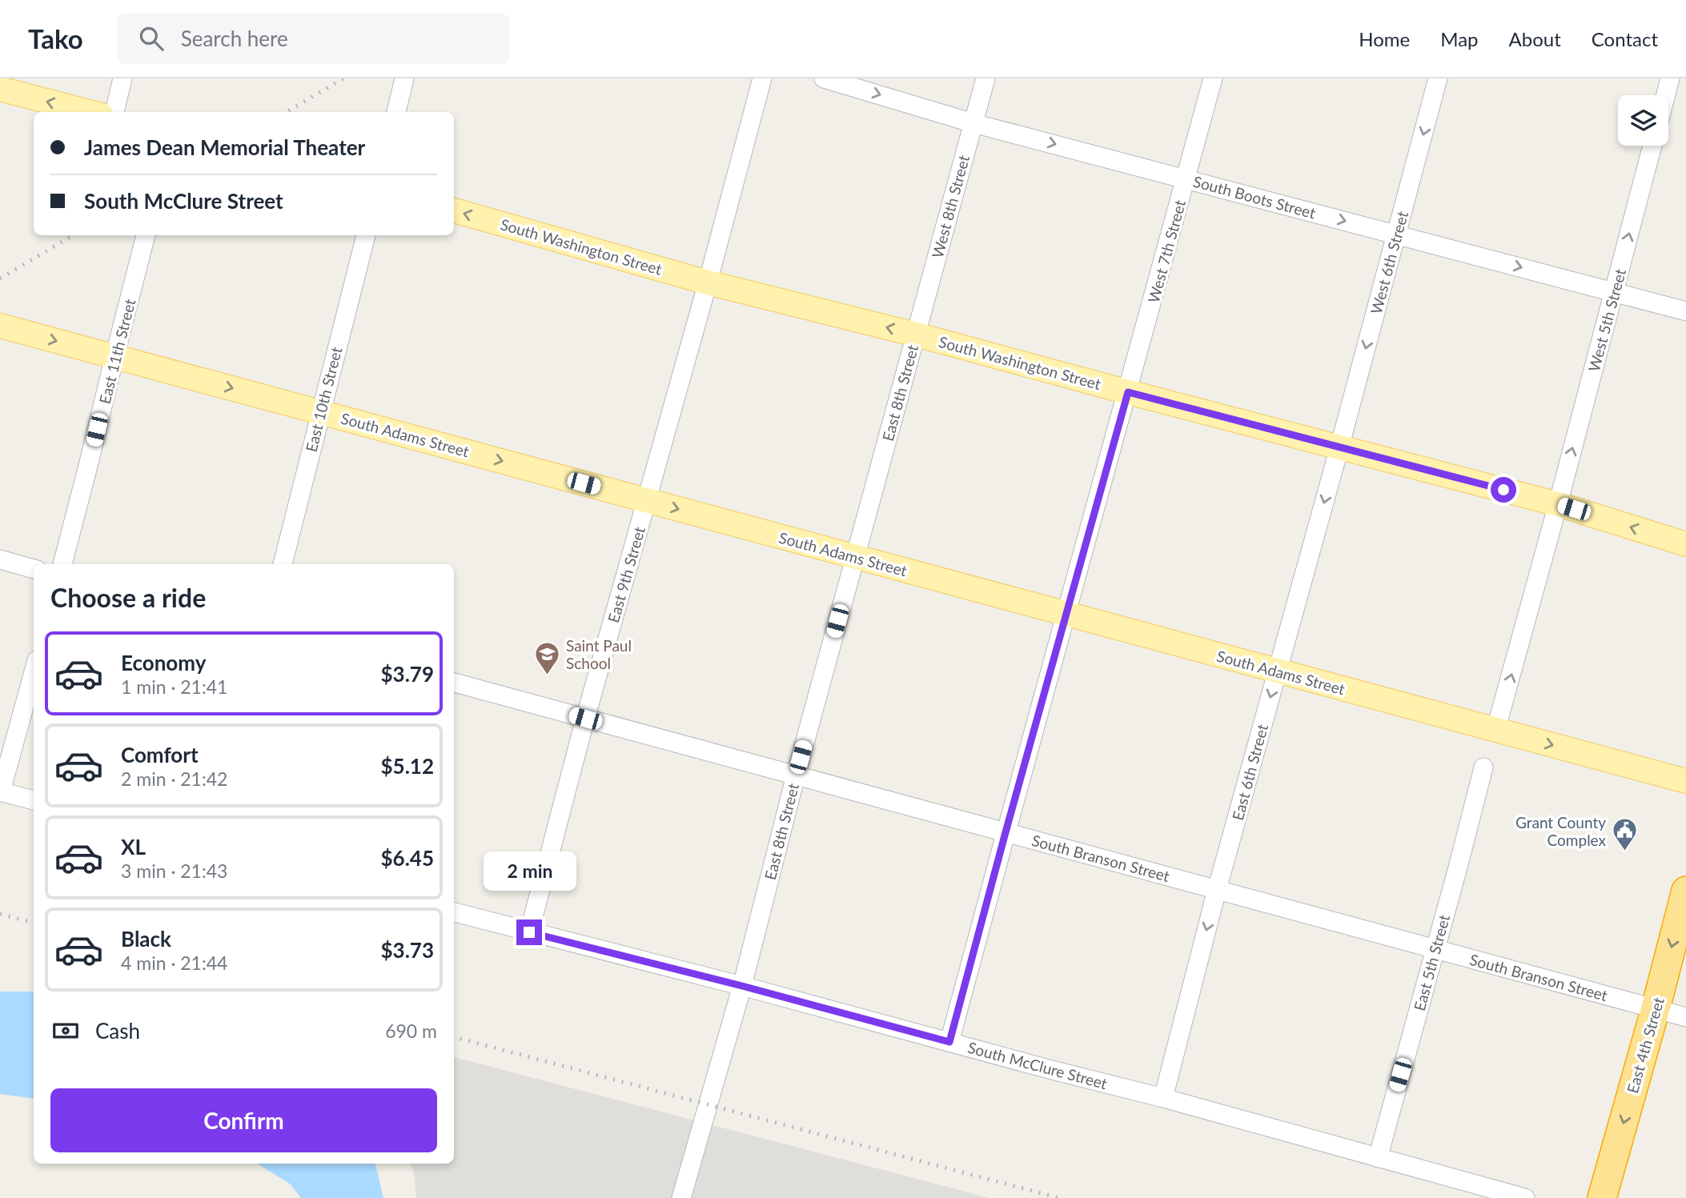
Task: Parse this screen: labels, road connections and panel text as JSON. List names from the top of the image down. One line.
{"streets":{"highway":["East 4th Street"],"main road":["South Washington Street","South Adams Street"],"street":["South Boots Street","West 8th Street","West 7th Street","West 6th Street","West 5th Street","East 11th Street","East 8th Street","East 10th Street","East 9th Street","East 6th Street","South Branson Street","East 5th Street","South McClure Street"]},"crossings":[["South Boots Street","West 8th Street"],["South Boots Street","West 7th Street"],["South Boots Street","West 6th Street"],["South Boots Street","West 5th Street"],["West 8th Street","South Washington Street"],["West 8th Street","East 8th Street"],["South Washington Street","West 7th Street"],["South Washington Street","West 6th Street"],["South Washington Street","West 5th Street"],["South Washington Street","East 8th Street"],["South Washington Street","East 9th Street"],["South Washington Street","East 6th Street"],["West 7th Street","South Adams Street"],["West 7th Street","South Branson Street"],["West 7th Street","South McClure Street"],["West 6th Street","East 6th Street"],["East 11th Street","South Adams Street"],["East 8th Street","South Adams Street"],["East 8th Street","South Branson Street"],["East 8th Street","South McClure Street"],["East 10th Street","South Adams Street"],["South Adams Street","East 9th Street"],["South Adams Street","East 6th Street"],["East 9th Street","South Branson Street"],["East 9th Street","South McClure Street"],["East 6th Street","South Branson Street"],["East 6th Street","South McClure Street"],["South Branson Street","East 5th Street"],["South Branson Street","East 4th Street"],["East 5th Street","South McClure Street"]],"one_way":["South Boots Street","South Washington Street","West 6th Street","West 5th Street","South Adams Street","East 6th Street","East 4th Street"],"places":{"school or university":["Saint Paul School"],"public building":["Grant County Complex"]},"page":{"header":"Tako","search":"Search here","nav":["Home","Map","About","Contact"],"banner":["James Dean Memorial Theater","South McClure Street"],"heading":"Choose a ride","list":[{"name":"Economy","note":"1 min · 21:41","value":"$3.79"},{"name":"Comfort","note":"2 min · 21:42","value":"$5.12"},{"name":"XL","note":"3 min · 21:43","value":"$6.45"},{"name":"Black","note":"4 min · 21:44","value":"$3.73"}],"bubble":"2 min","pay":["Cash","690 m"],"buttons":"Confirm"}}
